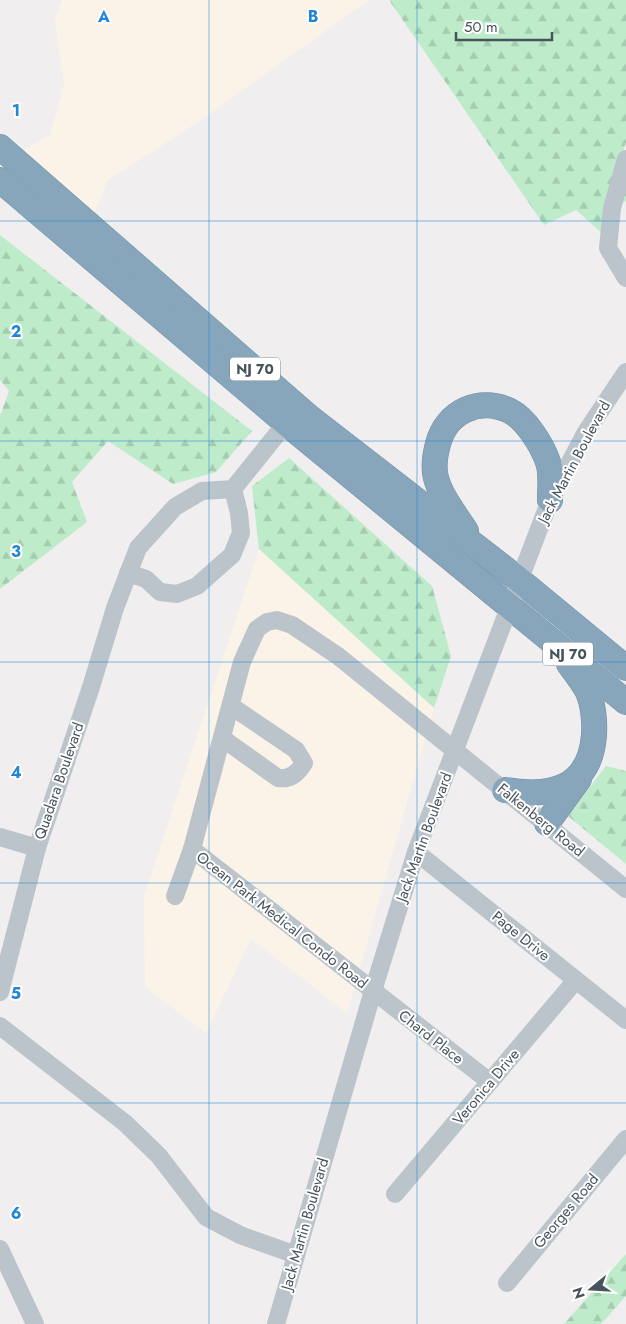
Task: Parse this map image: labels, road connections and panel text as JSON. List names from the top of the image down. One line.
{"streets":{"highway":["NJ 70"],"street":["Jack Martin Boulevard","Quadara Boulevard","Falkenberg Road","Ocean Park Medical Condo Road","Page Drive","Chard Place","Veronica Drive","Georges Road"]},"crossings":[["NJ 70","Jack Martin Boulevard"],["Jack Martin Boulevard","Falkenberg Road"],["Jack Martin Boulevard","Ocean Park Medical Condo Road"],["Jack Martin Boulevard","Page Drive"],["Jack Martin Boulevard","Chard Place"],["Falkenberg Road","Ocean Park Medical Condo Road"],["Ocean Park Medical Condo Road","Chard Place"],["Page Drive","Veronica Drive"],["Chard Place","Veronica Drive"]],"scale_bar":"50 m","north":"left","grid":{"columns":["A","B"],"rows":["1","2","3","4","5","6"]}}
